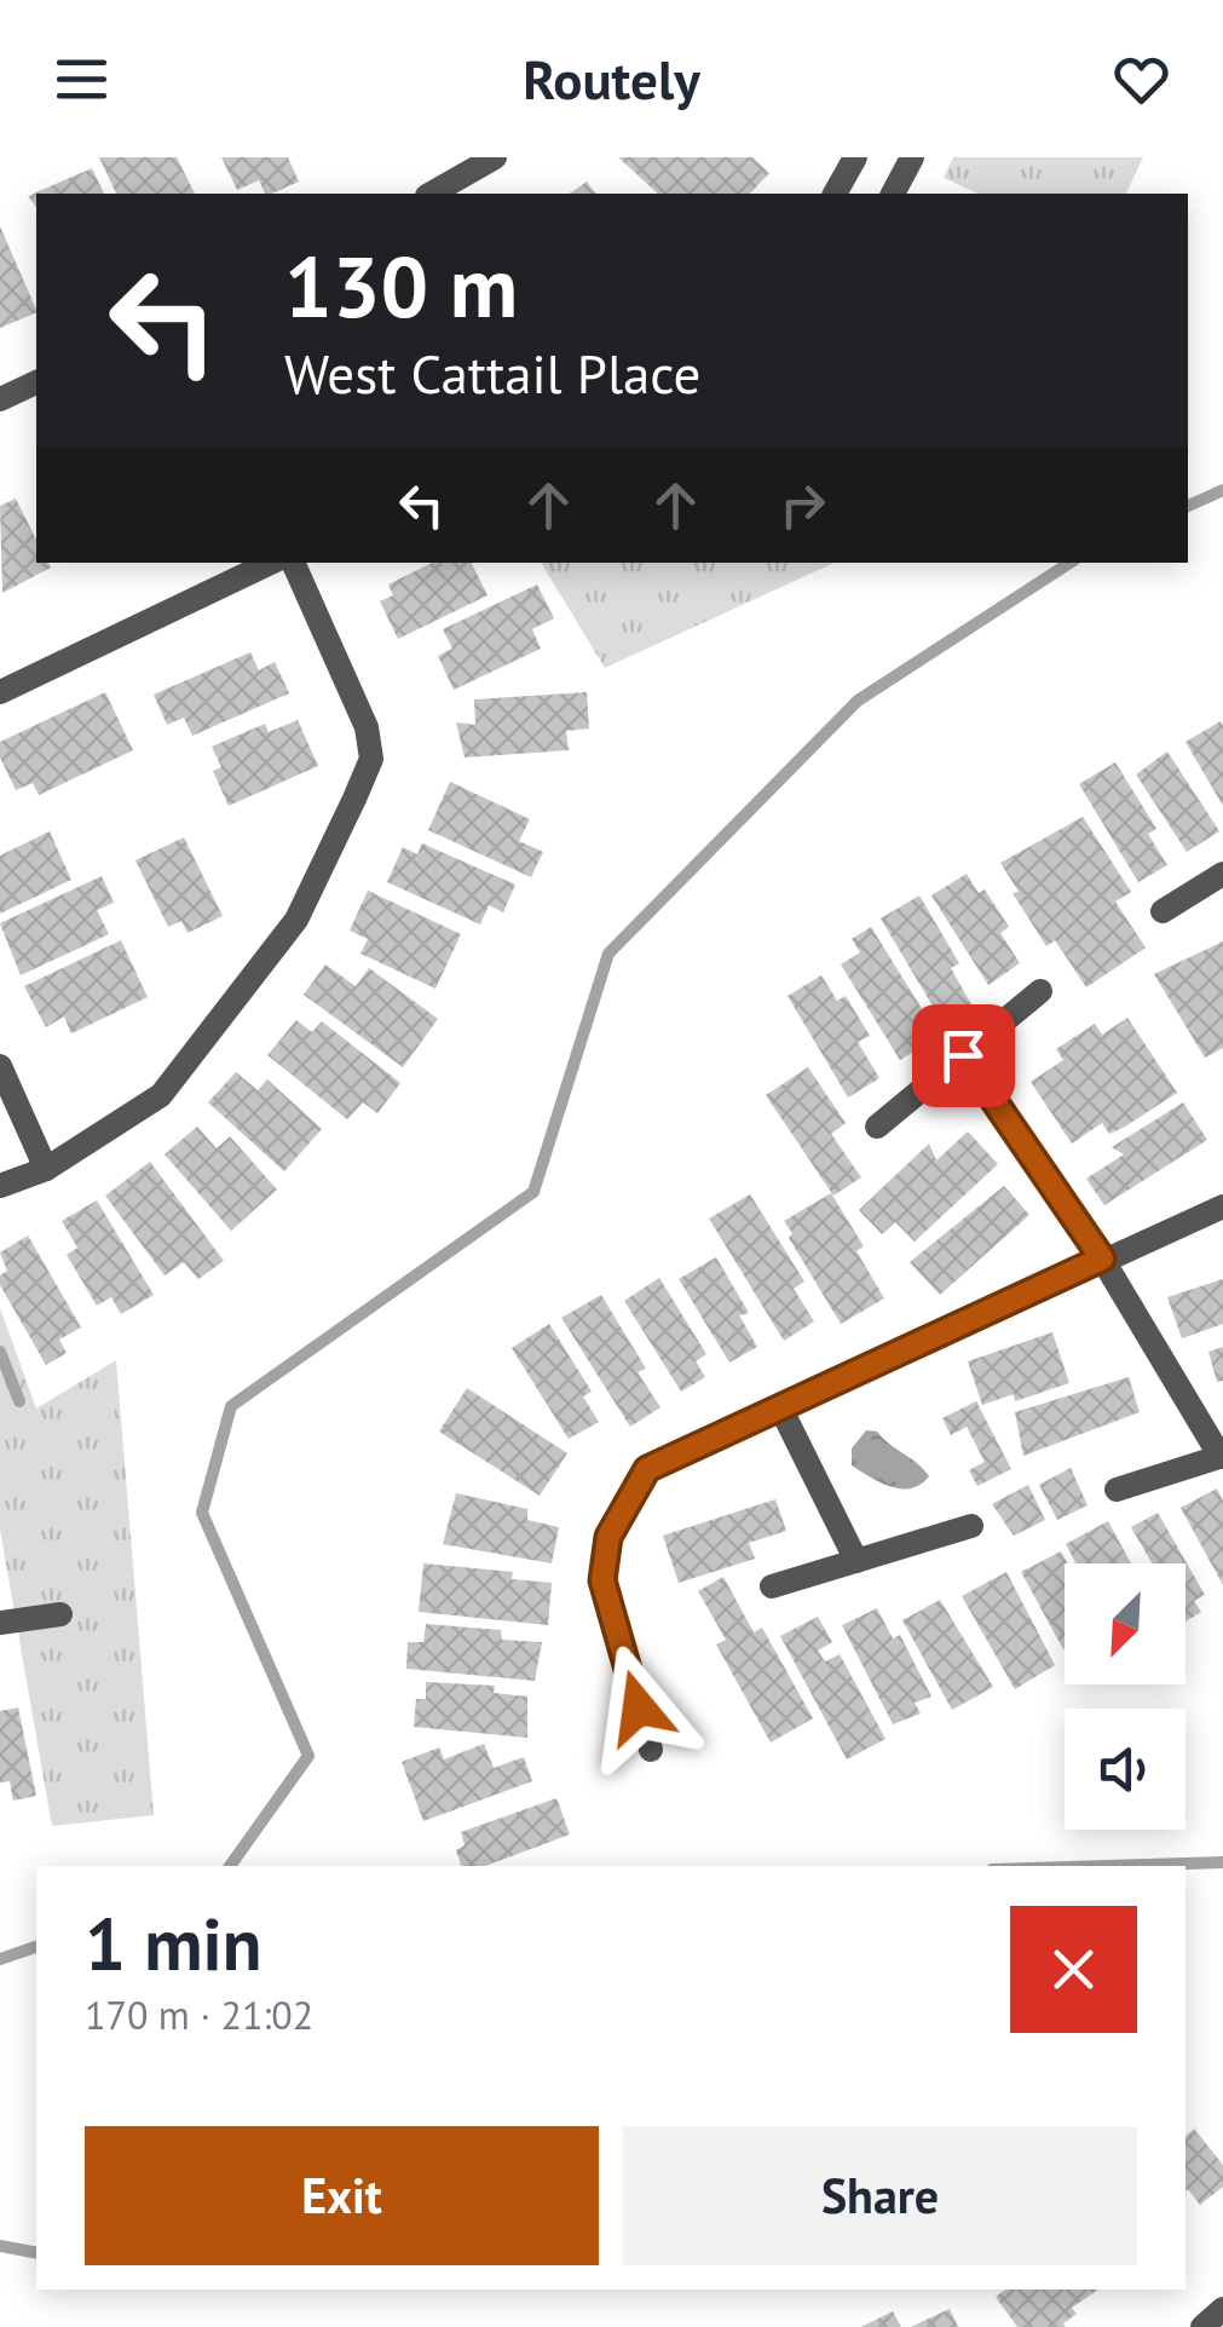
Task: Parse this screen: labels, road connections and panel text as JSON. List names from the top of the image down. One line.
{"north":"bottom left","page":{"header":"Routely","turn":["130 m","West Cattail Place"],"heading":["1 min","170 m · 21:02"],"buttons":["Exit","Share"]}}
